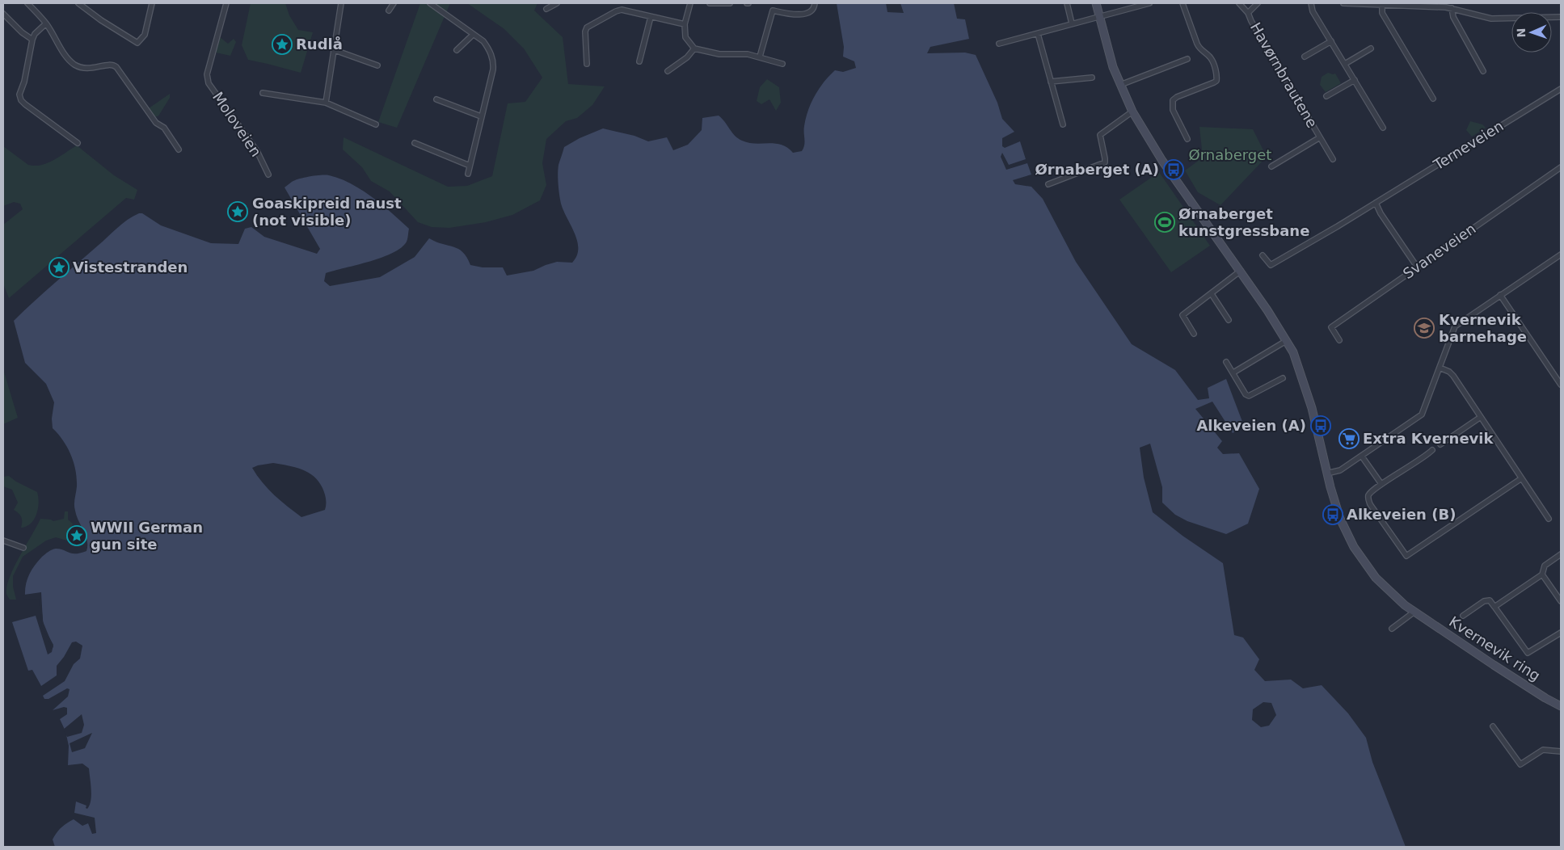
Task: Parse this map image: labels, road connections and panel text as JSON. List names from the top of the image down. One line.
{"streets":{"main road":["Kvernevik ring"],"street":["Havørnbrautene","Moloveien","Terneveien","Svaneveien"]},"parks":["Ørnaberget"],"places":{"place":["Rudlå","Goaskipreid naust (not visible)","Vistestranden","WWII German gun site"],"bus stop":["Ørnaberget (A)","Alkeveien (A)","Alkeveien (B)"],"sports":["Ørnaberget kunstgressbane"],"school or university":["Kvernevik barnehage"],"supermarket":["Extra Kvernevik"]},"north":"left"}
